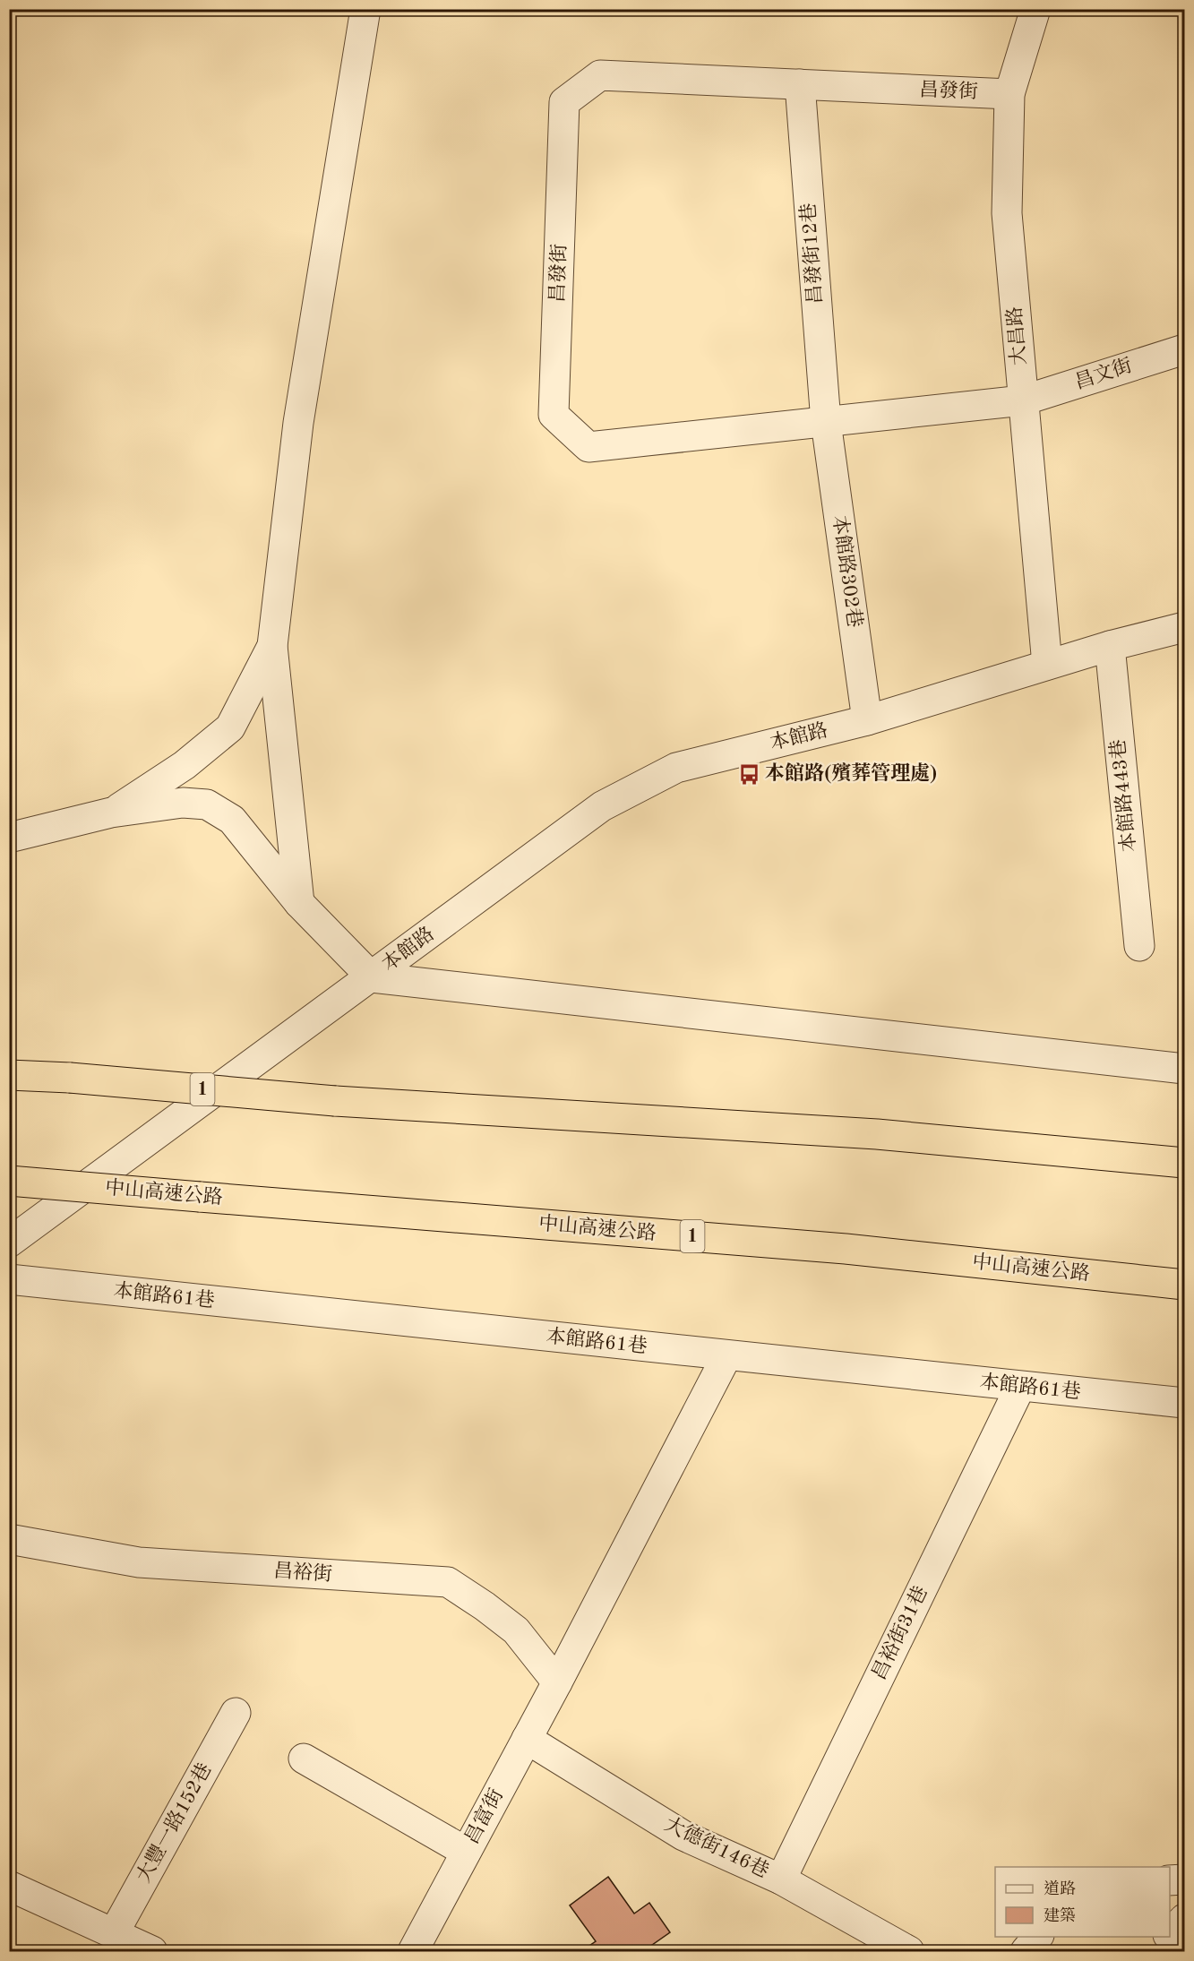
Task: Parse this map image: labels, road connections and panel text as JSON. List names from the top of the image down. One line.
{"streets":{"highway":["1","中山高速公路"],"street":["昌發街","昌發街12巷","大昌路","昌文街","本館路302巷","本館路","本館路443巷","本館路61巷","昌裕街","昌裕街31巷","昌富街","大豐一路152巷","大德街146巷"]},"crossings":[["昌發街","昌發街12巷"],["昌發街","大昌路"],["昌發街","昌文街"],["昌發街","本館路302巷"],["昌發街12巷","本館路302巷"],["大昌路","昌文街"],["大昌路","本館路"],["本館路302巷","本館路"],["本館路","本館路443巷"],["本館路61巷","昌裕街31巷"],["本館路61巷","昌富街"],["昌裕街","昌富街"],["昌裕街31巷","大德街146巷"],["昌富街","大德街146巷"]],"places":{"bus stop":["本館路(殯葬管理處)"]},"legend":["道路","建築"]}
